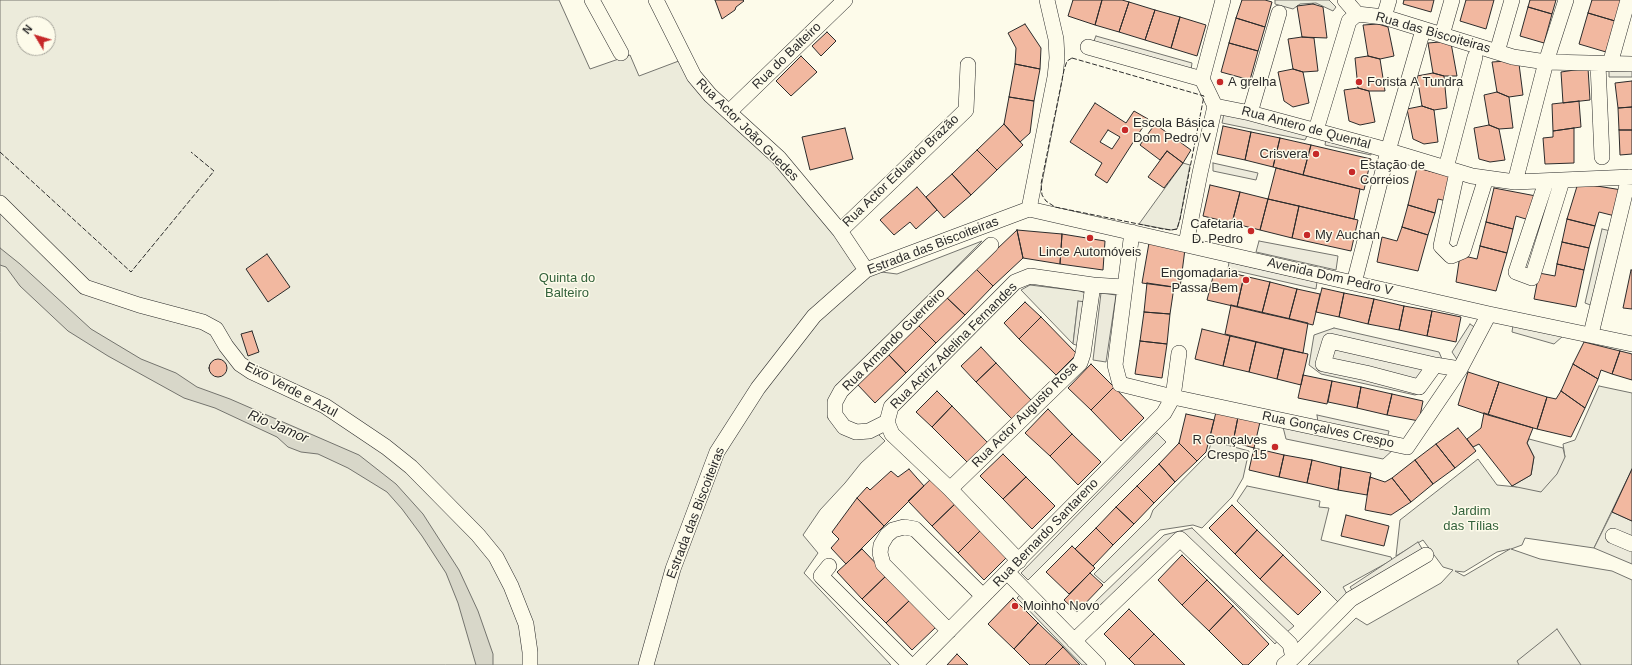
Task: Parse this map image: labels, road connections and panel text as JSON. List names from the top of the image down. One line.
{"streets":{"street":["Rua das Biscoiteiras","Rua do Balteiro","Rua Antero de Quental","Rua Actor João Guedes","Rua Actor Eduardo Brazão","Estrada das Biscoiteiras","Avenida Dom Pedro V","Rua Armando Guerreiro","Rua Actriz Adelina Fernandes","Eixo Verde e Azul","Rua Actor Augusto Rosa","Rua Gonçalves Crespo","Rua Bernardo Santareno"]},"crossings":[["Rua das Biscoiteiras","Rua Antero de Quental"],["Rua do Balteiro","Rua Actor João Guedes"],["Rua Actor João Guedes","Rua Actor Eduardo Brazão"],["Rua Actor João Guedes","Estrada das Biscoiteiras"],["Estrada das Biscoiteiras","Avenida Dom Pedro V"],["Avenida Dom Pedro V","Rua Gonçalves Crespo"],["Rua Armando Guerreiro","Rua Actriz Adelina Fernandes"],["Rua Actriz Adelina Fernandes","Rua Actor Augusto Rosa"],["Rua Actriz Adelina Fernandes","Rua Gonçalves Crespo"],["Rua Actriz Adelina Fernandes","Rua Bernardo Santareno"],["Rua Gonçalves Crespo","Rua Bernardo Santareno"]],"water":["Rio Jamor"],"parks":["Quinta do Balteiro","Jardim das Tílias"],"places":["A grelha","Forista A Tundra","Escola Básica Dom Pedro V","Crisvera","Estação de Correios","Cafetaria D. Pedro","My Auchan","Lince Automóveis","Engomadaria Passa Bem","R Gonçalves Crespo 15","Moinho Novo"],"north":"top left"}
